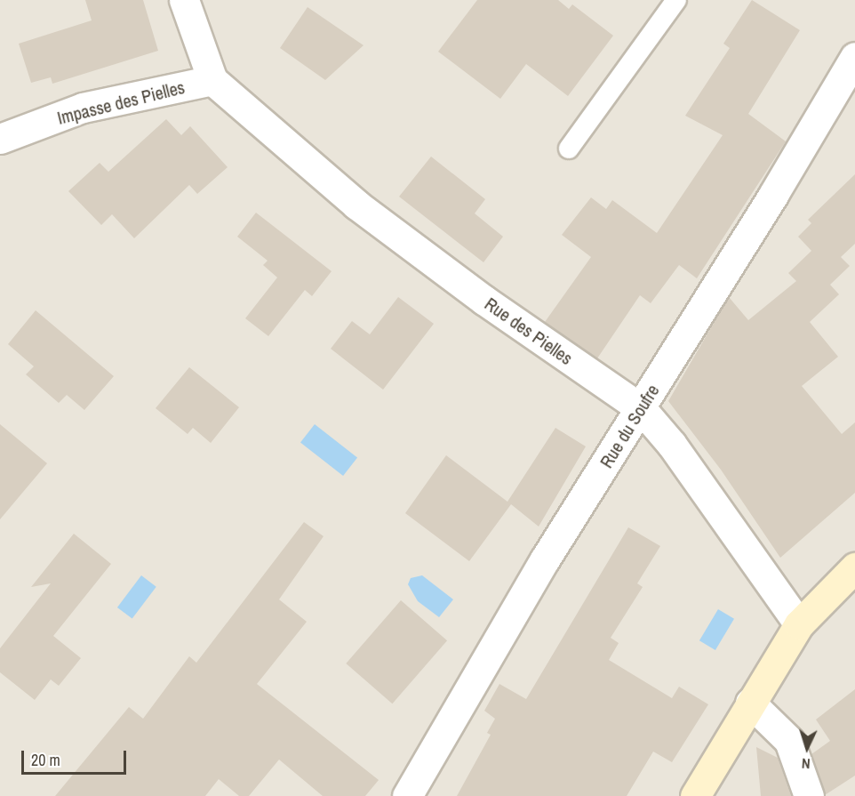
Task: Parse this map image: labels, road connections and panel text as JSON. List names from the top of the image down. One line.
{"streets":{"street":["Impasse des Pielles","Rue des Pielles","Rue du Soufre"]},"crossings":[["Impasse des Pielles","Rue des Pielles"],["Rue des Pielles","Rue du Soufre"]],"scale_bar":"20 m","north":"bottom"}
